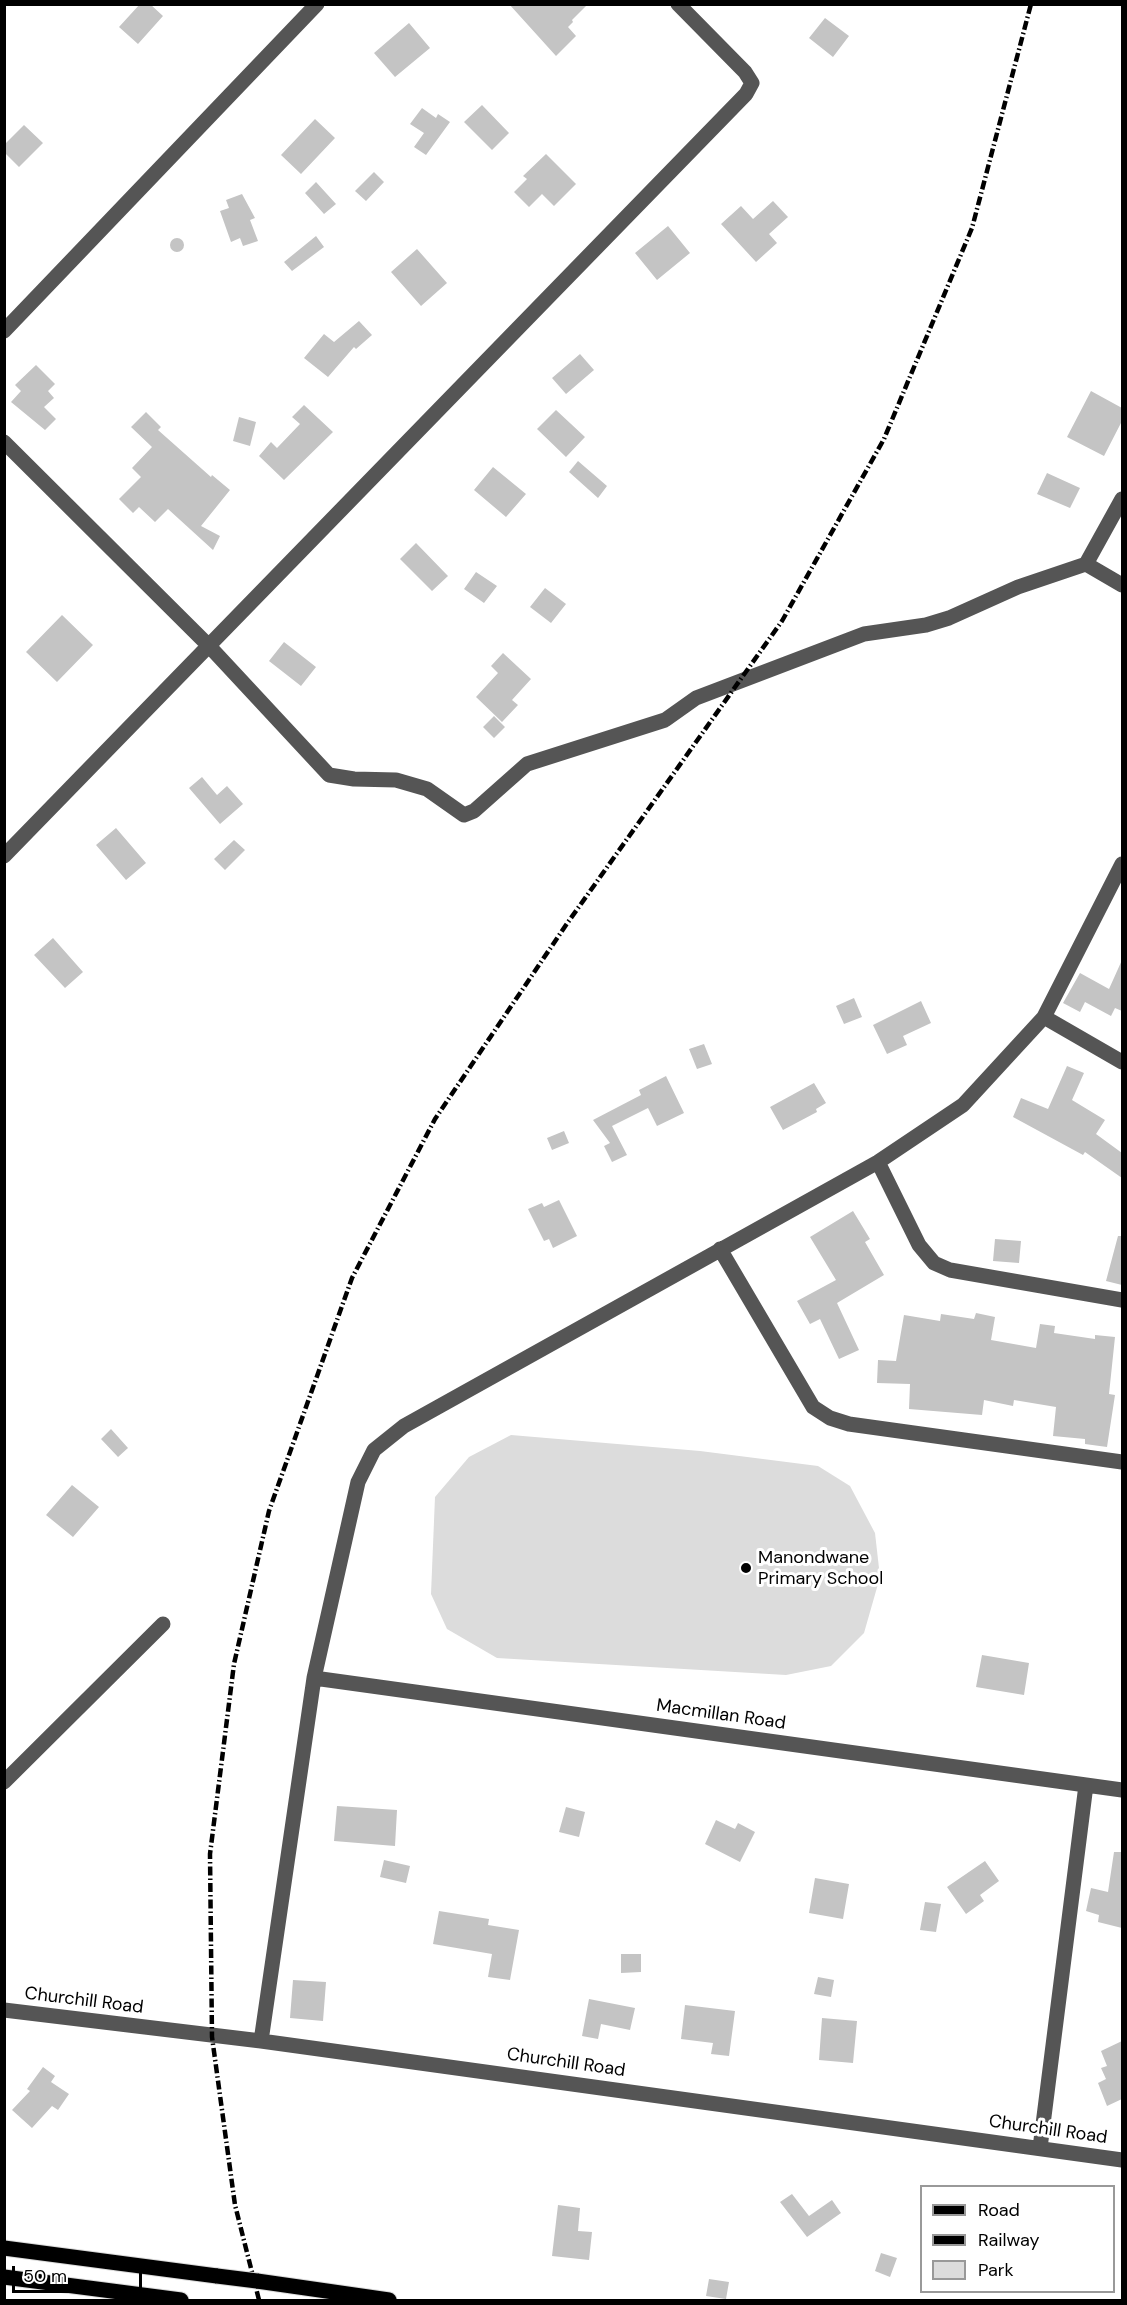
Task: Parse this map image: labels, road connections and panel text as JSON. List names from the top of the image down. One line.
{"streets":{"street":["Macmillan Road","Churchill Road"]},"places":["Manondwane Primary School"],"legend":["Road","Railway","Park"],"scale_bar":"50 m"}
